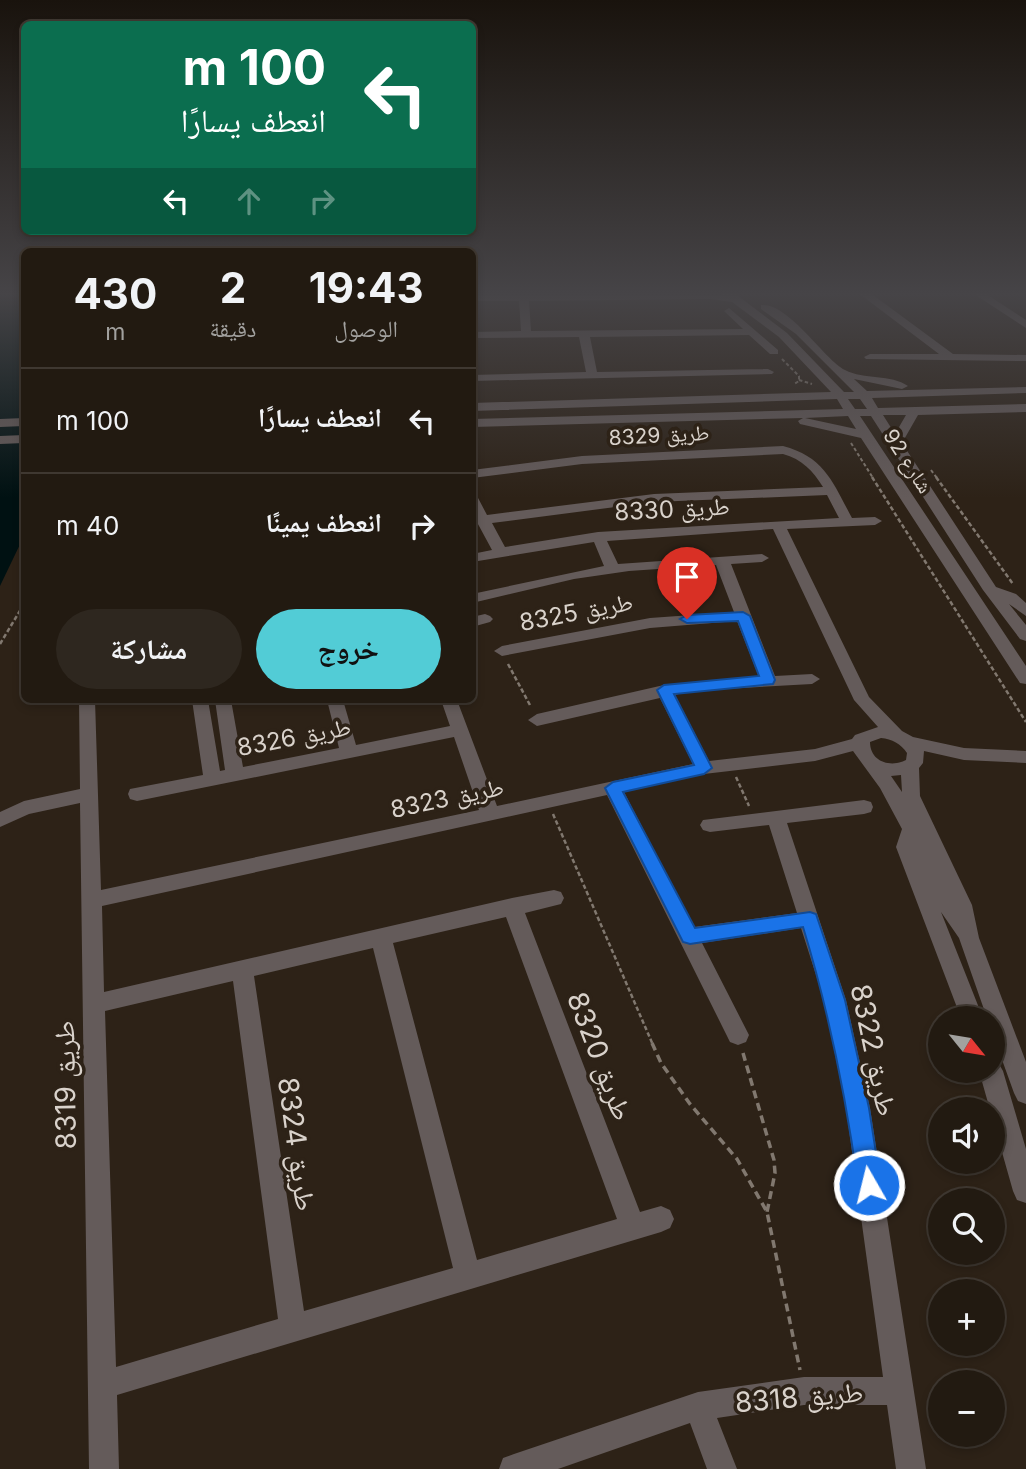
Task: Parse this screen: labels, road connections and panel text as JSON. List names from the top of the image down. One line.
{"streets":{"street":["طريق 8329","شارع 92","طريق 8330","طريق 8325","طريق 8326","طريق 8323","طريق 8322","طريق 8320","طريق 8319","طريق 8324","طريق 8318"]},"crossings":[["طريق 8329","طريق 8330"],["طريق 8330","طريق 8325"],["طريق 8323","طريق 8319"],["طريق 8322","طريق 8318"]],"north":"bottom right","page":{"turn":["100 m","انعطف يسارًا"],"eta":["19:43","الوصول","2","دقيقة","430","m"],"list":[{"name":"انعطف يسارًا","value":"100 m"},{"name":"انعطف يمينًا","value":"40 m"}],"buttons":["خروج","مشاركة"],"map_buttons":["+","−"]}}
